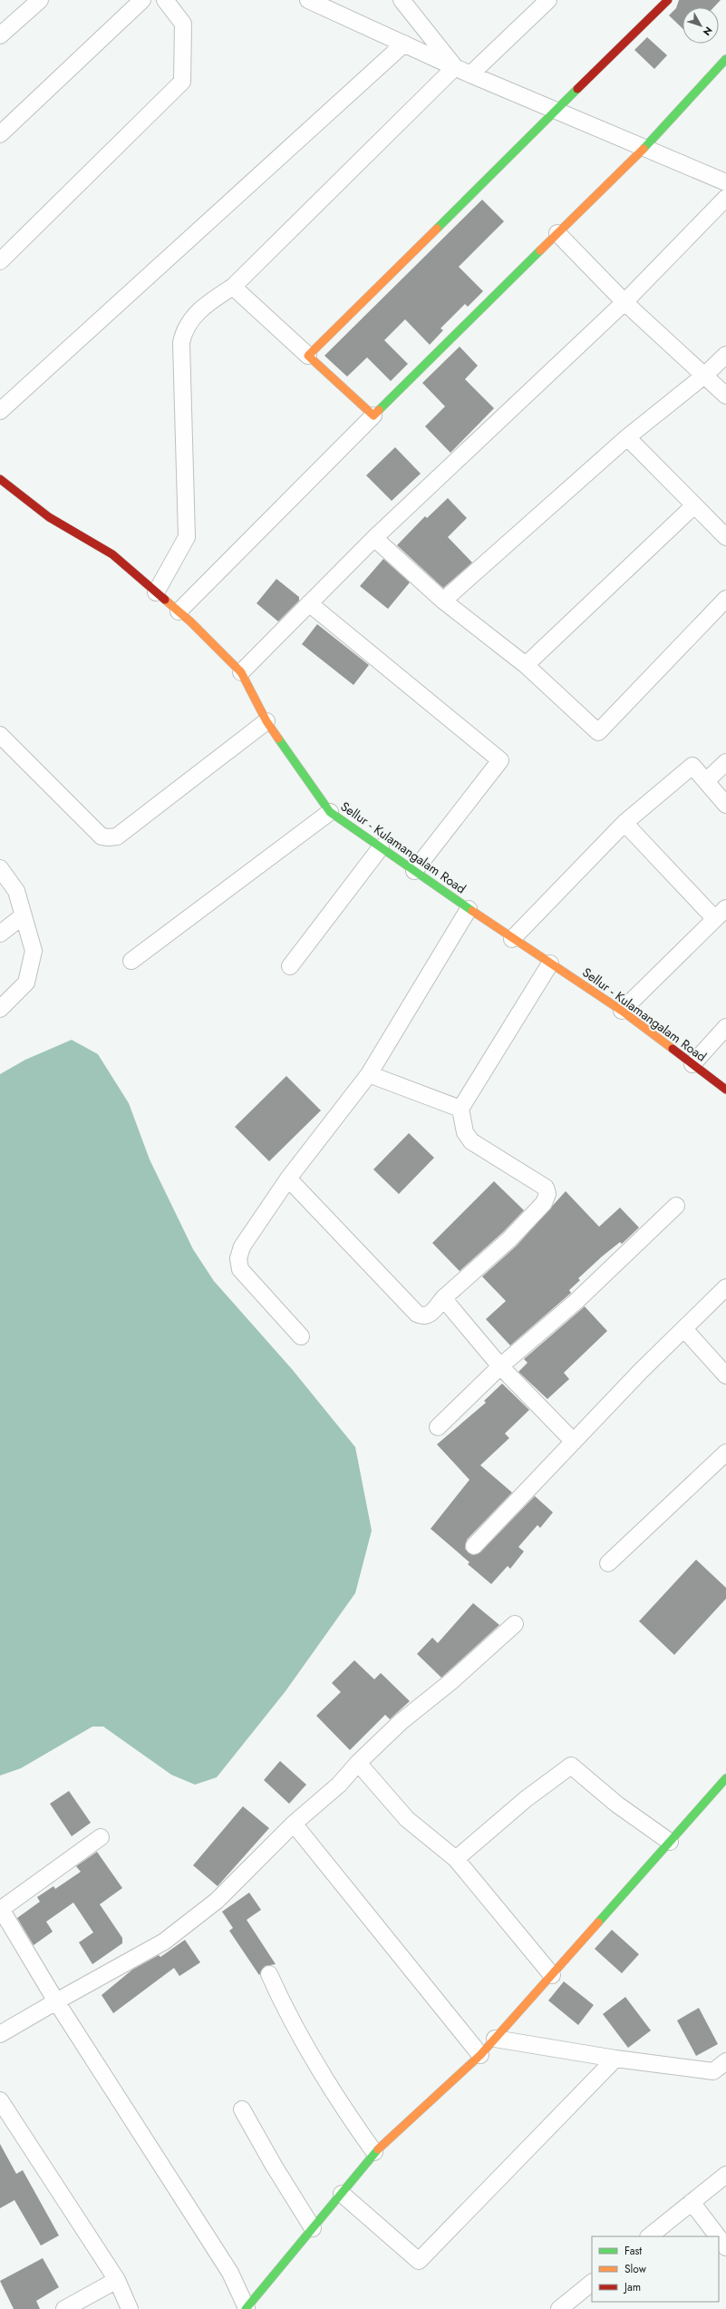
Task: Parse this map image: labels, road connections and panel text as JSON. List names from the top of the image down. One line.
{"streets":{"street":["Sellur - Kulamangalam Road"]},"legend":["Fast","Slow","Jam"],"north":"bottom right"}
